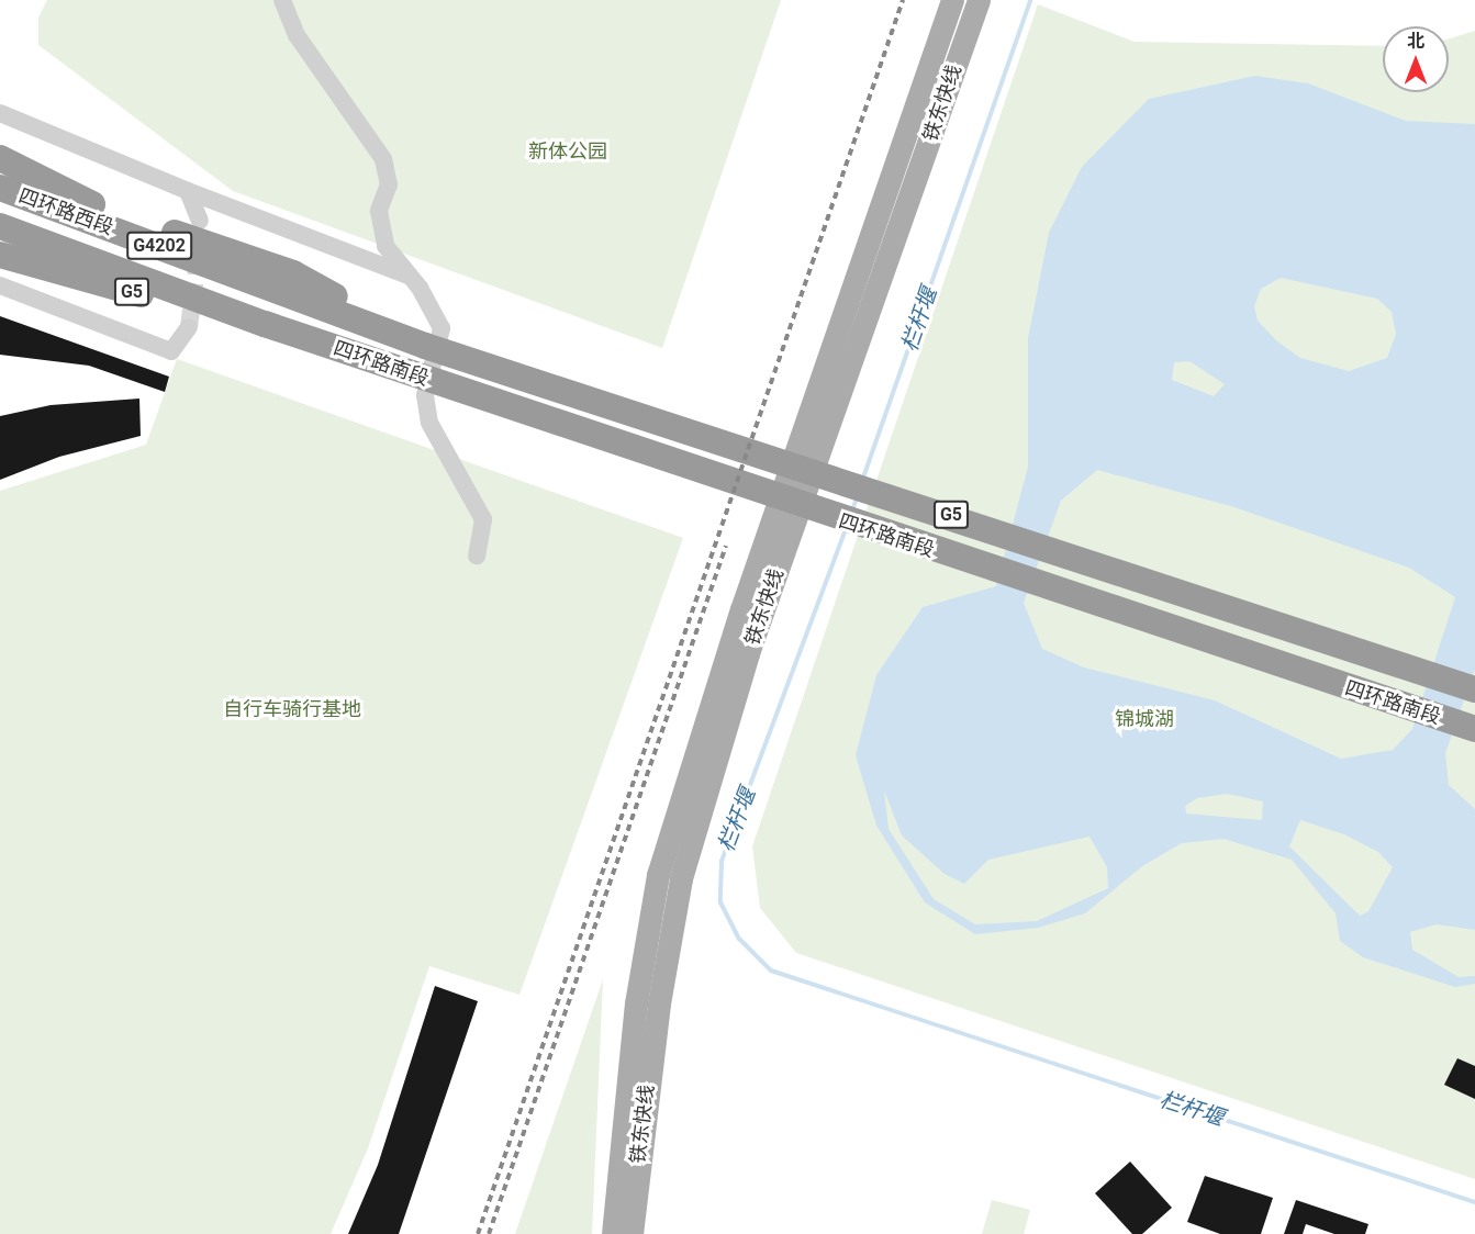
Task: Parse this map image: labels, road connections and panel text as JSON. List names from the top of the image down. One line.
{"streets":{"highway":["四环路西段","G4202","G5","四环路南段"],"main road":["铁东快线"]},"crossings":[["四环路西段","G5"],["四环路西段","四环路南段"],["G5","四环路南段"]],"water":["栏杆堰"],"parks":["新体公园","自行车骑行基地","锦城湖"],"north":"top"}
